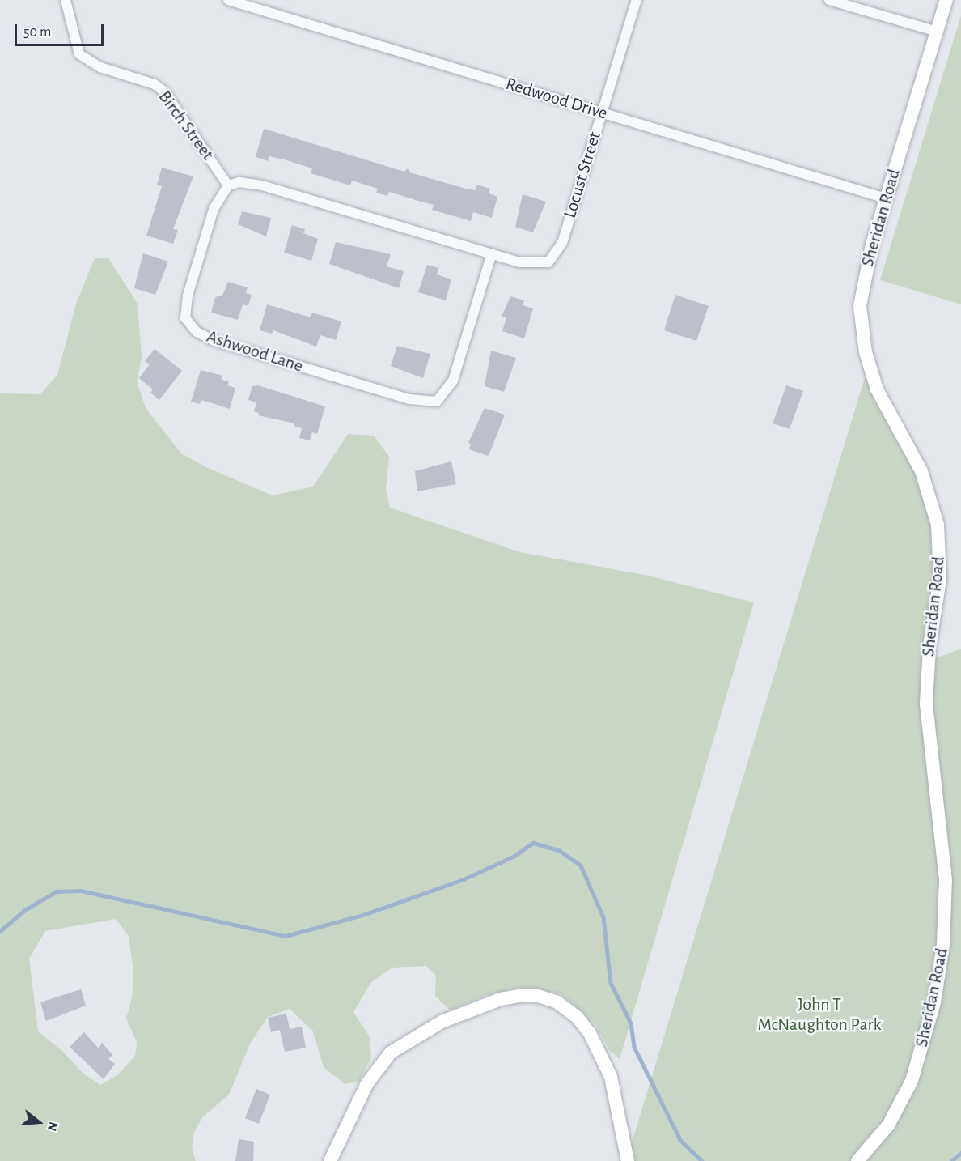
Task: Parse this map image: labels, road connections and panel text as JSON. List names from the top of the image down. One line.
{"streets":{"street":["Redwood Drive","Birch Street","Locust Street","Sheridan Road","Ashwood Lane"]},"crossings":[["Redwood Drive","Locust Street"],["Redwood Drive","Sheridan Road"],["Birch Street","Ashwood Lane"],["Locust Street","Ashwood Lane"]],"parks":["John T McNaughton Park"],"scale_bar":"50 m","north":"right"}
